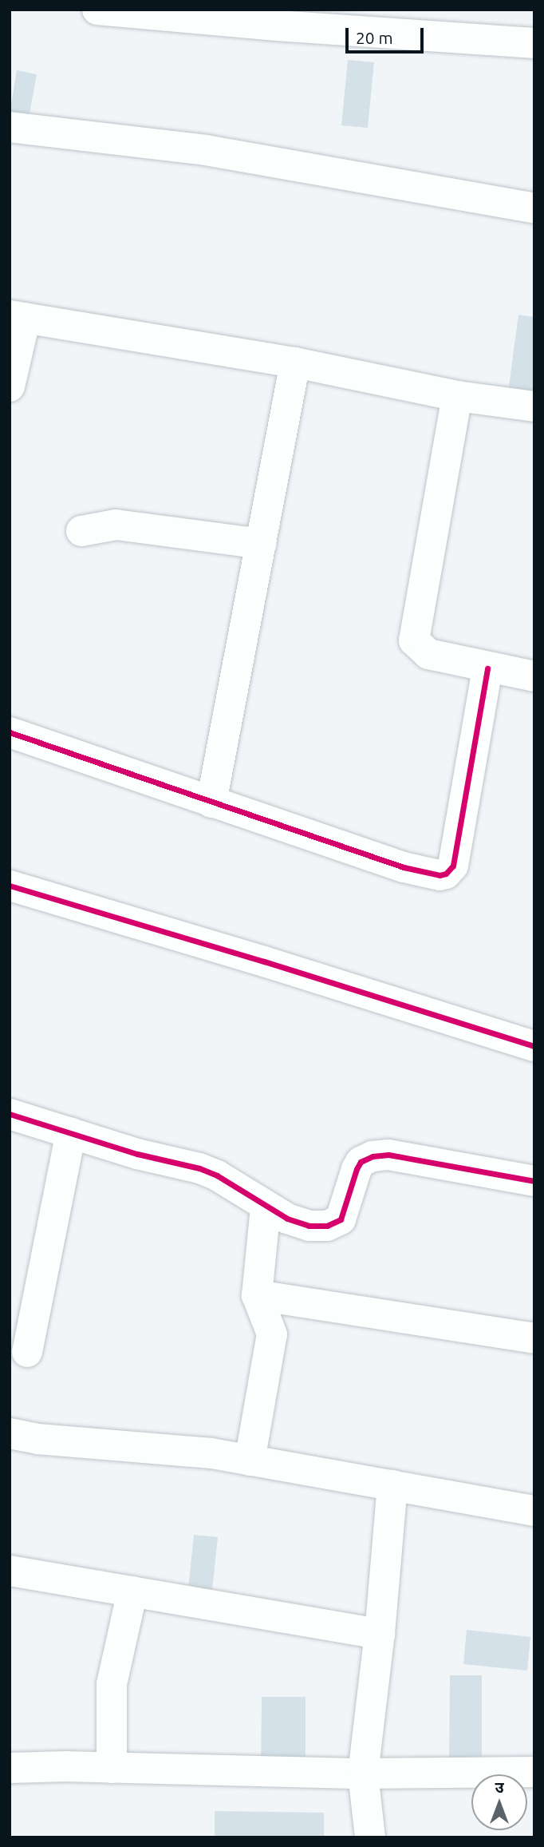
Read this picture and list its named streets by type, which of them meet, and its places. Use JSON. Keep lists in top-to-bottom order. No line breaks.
{"scale_bar":"20 m","north":"top"}
